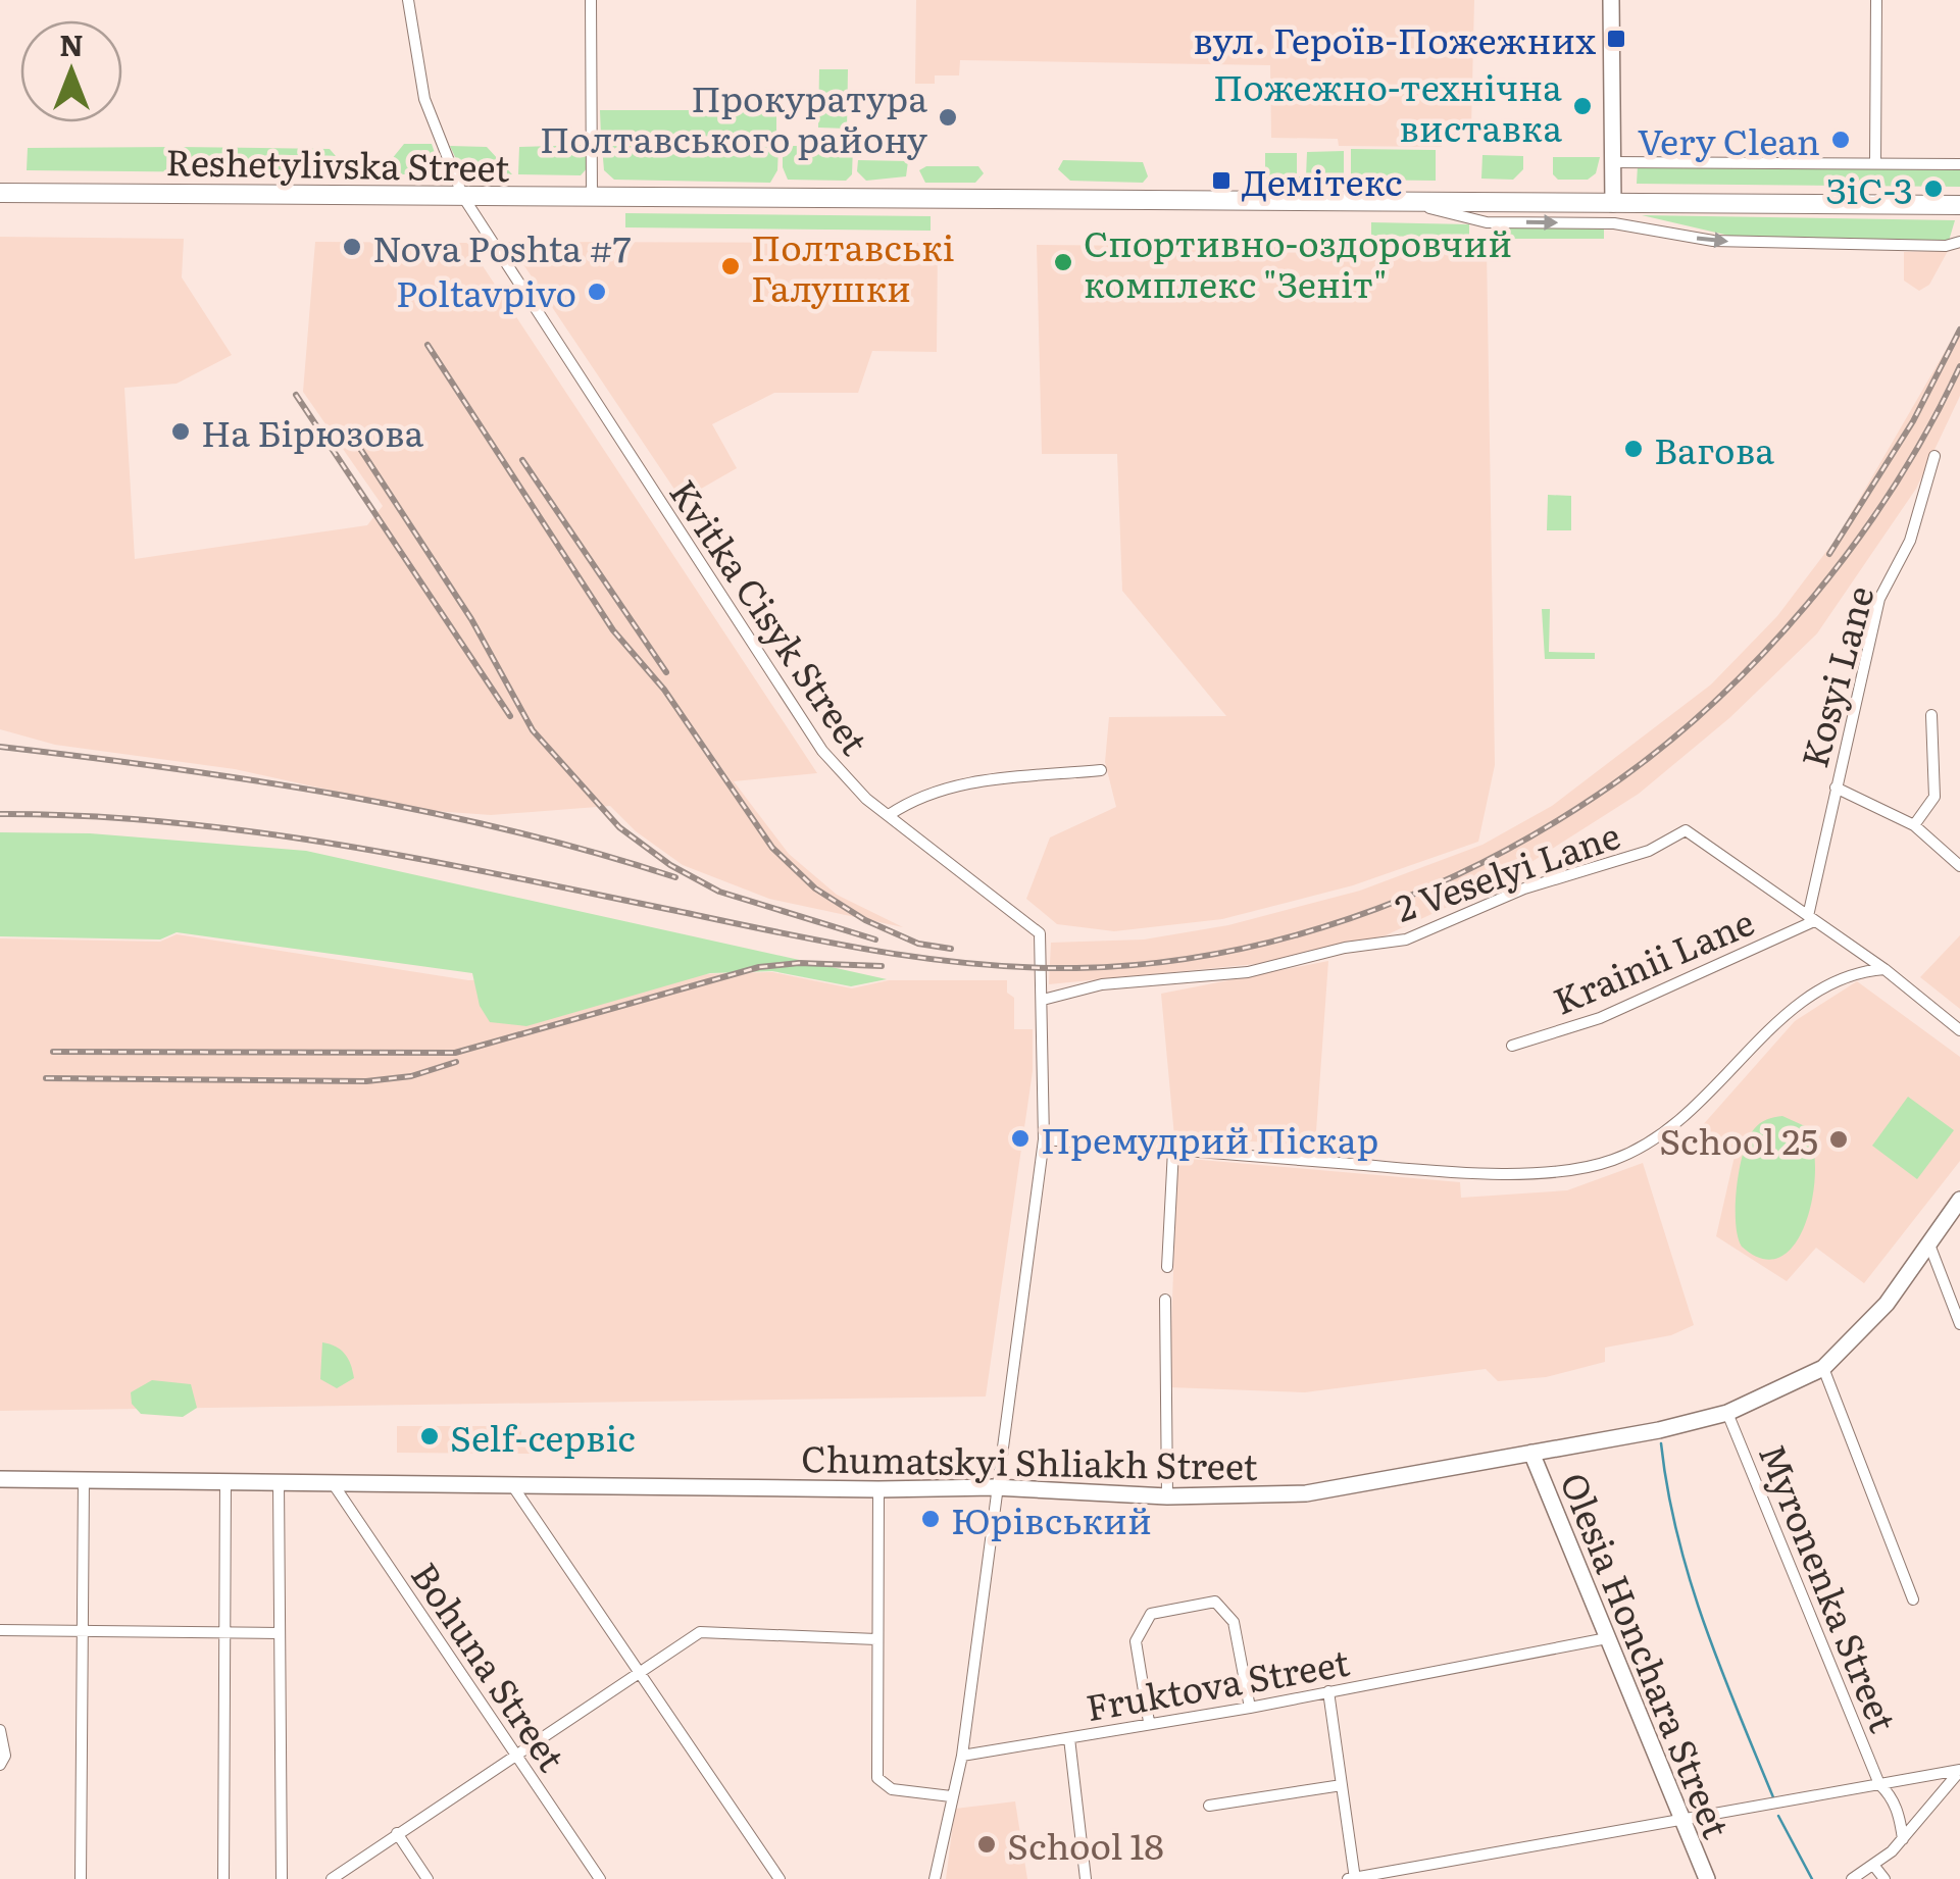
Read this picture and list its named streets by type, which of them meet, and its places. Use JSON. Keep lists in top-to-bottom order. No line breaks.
{"streets":{"main road":["Reshetylivska Street","Chumatskyi Shliakh Street","Olesia Honchara Street"],"street":["Kvitka Cisyk Street","Kosyi Lane","2 Veselyi Lane","Krainii Lane","Myronenka Street","Bohuna Street","Fruktova Street"]},"crossings":[["Reshetylivska Street","Kvitka Cisyk Street"],["Kvitka Cisyk Street","2 Veselyi Lane"],["Kvitka Cisyk Street","Chumatskyi Shliakh Street"],["Kvitka Cisyk Street","Fruktova Street"],["Kosyi Lane","2 Veselyi Lane"],["Kosyi Lane","Krainii Lane"],["2 Veselyi Lane","Krainii Lane"],["Chumatskyi Shliakh Street","Myronenka Street"],["Chumatskyi Shliakh Street","Olesia Honchara Street"],["Chumatskyi Shliakh Street","Bohuna Street"],["Olesia Honchara Street","Fruktova Street"]],"places":{"transit":["вул. Героїв-Пожежних","Демітекс"],"other":["Пожежно-технічна виставка","Прокуратура Полтавського району","Very Clean","ЗіС-3","Nova Poshta #7","Спортивно-оздоровчий комплекс \"Зеніт\"","Полтавські Галушки","Poltavpivo","На Бірюзова","Вагова","Премудрий Піскар","School 25","Self-сервіс","Юрівський","School 18"]},"north":"top"}
